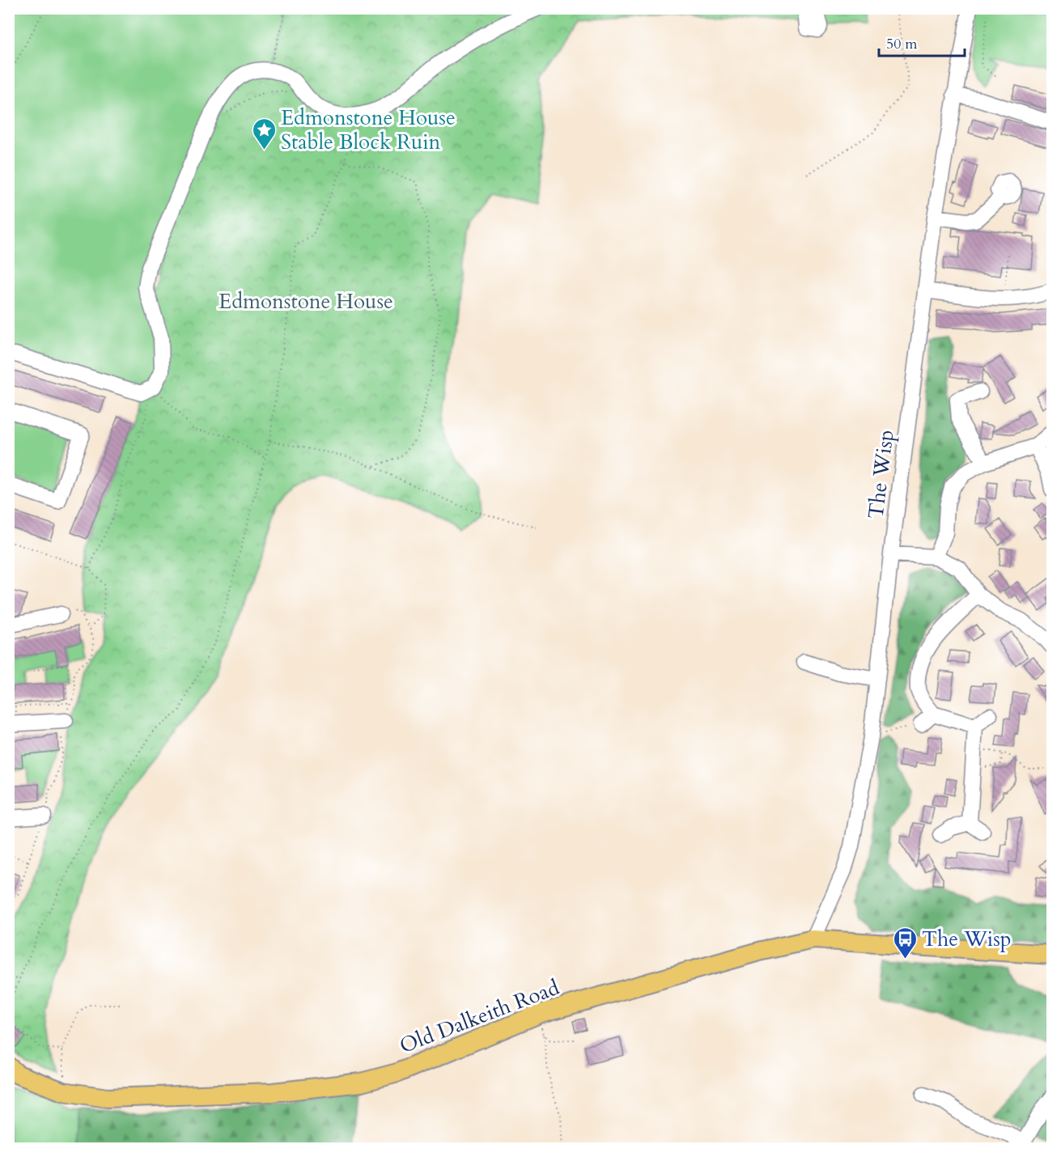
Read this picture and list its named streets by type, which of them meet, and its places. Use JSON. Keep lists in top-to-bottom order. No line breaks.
{"streets":{"main road":["Old Dalkeith Road"],"street":["The Wisp"]},"crossings":[["The Wisp","Old Dalkeith Road"]],"parks":["Edmonstone House"],"places":{"place":["Edmonstone House Stable Block Ruin"],"bus stop":["The Wisp"]},"scale_bar":"50 m"}
